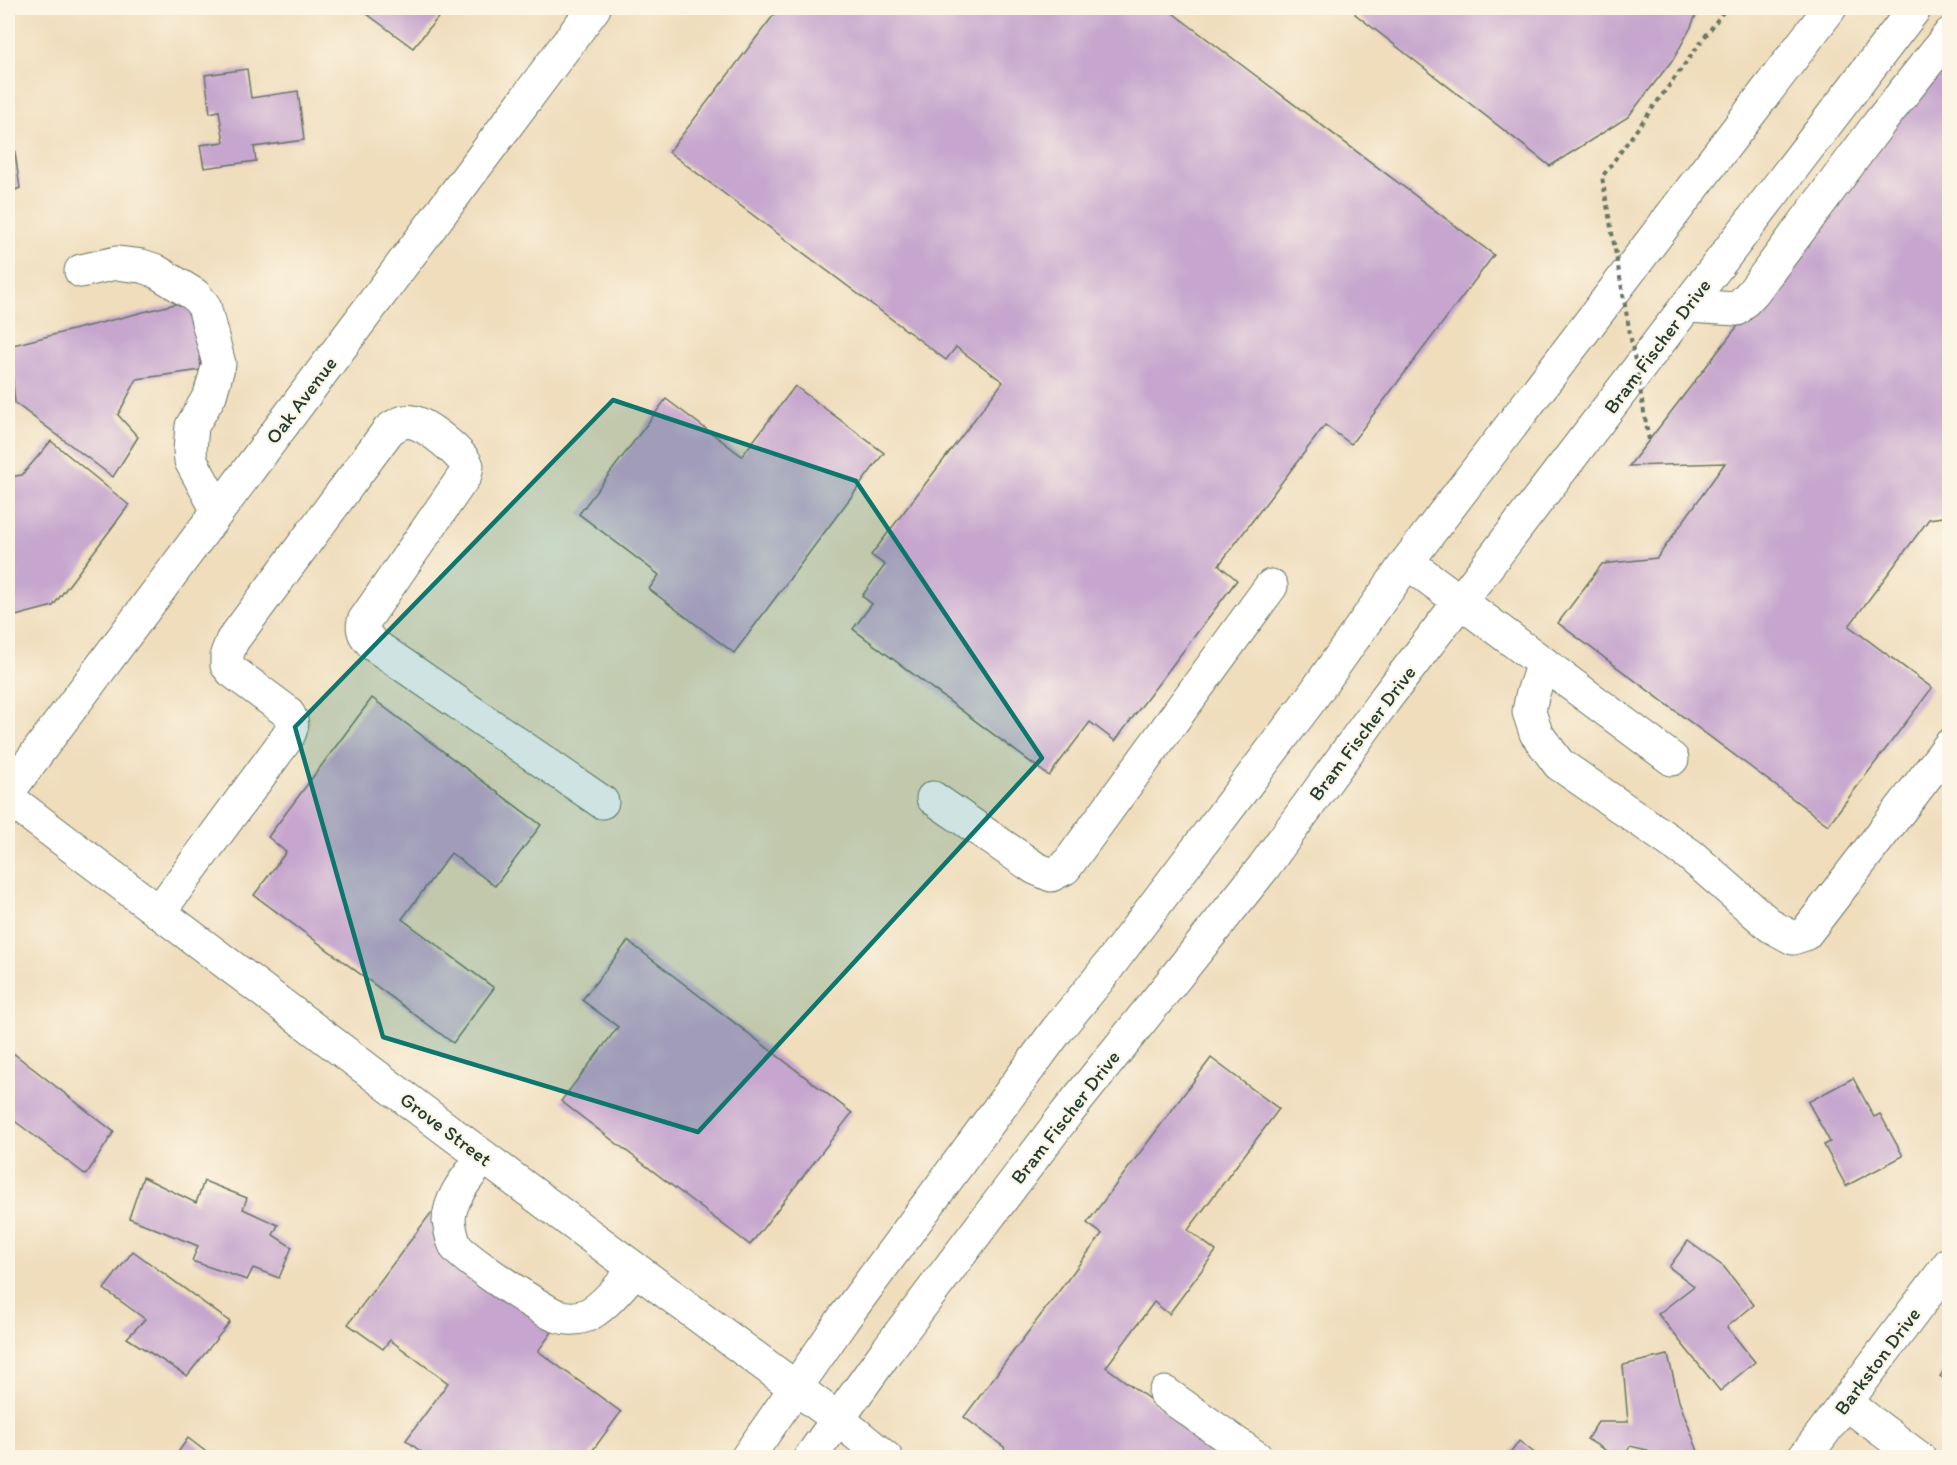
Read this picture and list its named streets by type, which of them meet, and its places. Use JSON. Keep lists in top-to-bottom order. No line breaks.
{"streets":{"main road":["Bram Fischer Drive","Oak Avenue","Grove Street","Barkston Drive"]},"crossings":[["Bram Fischer Drive","Grove Street"]]}
